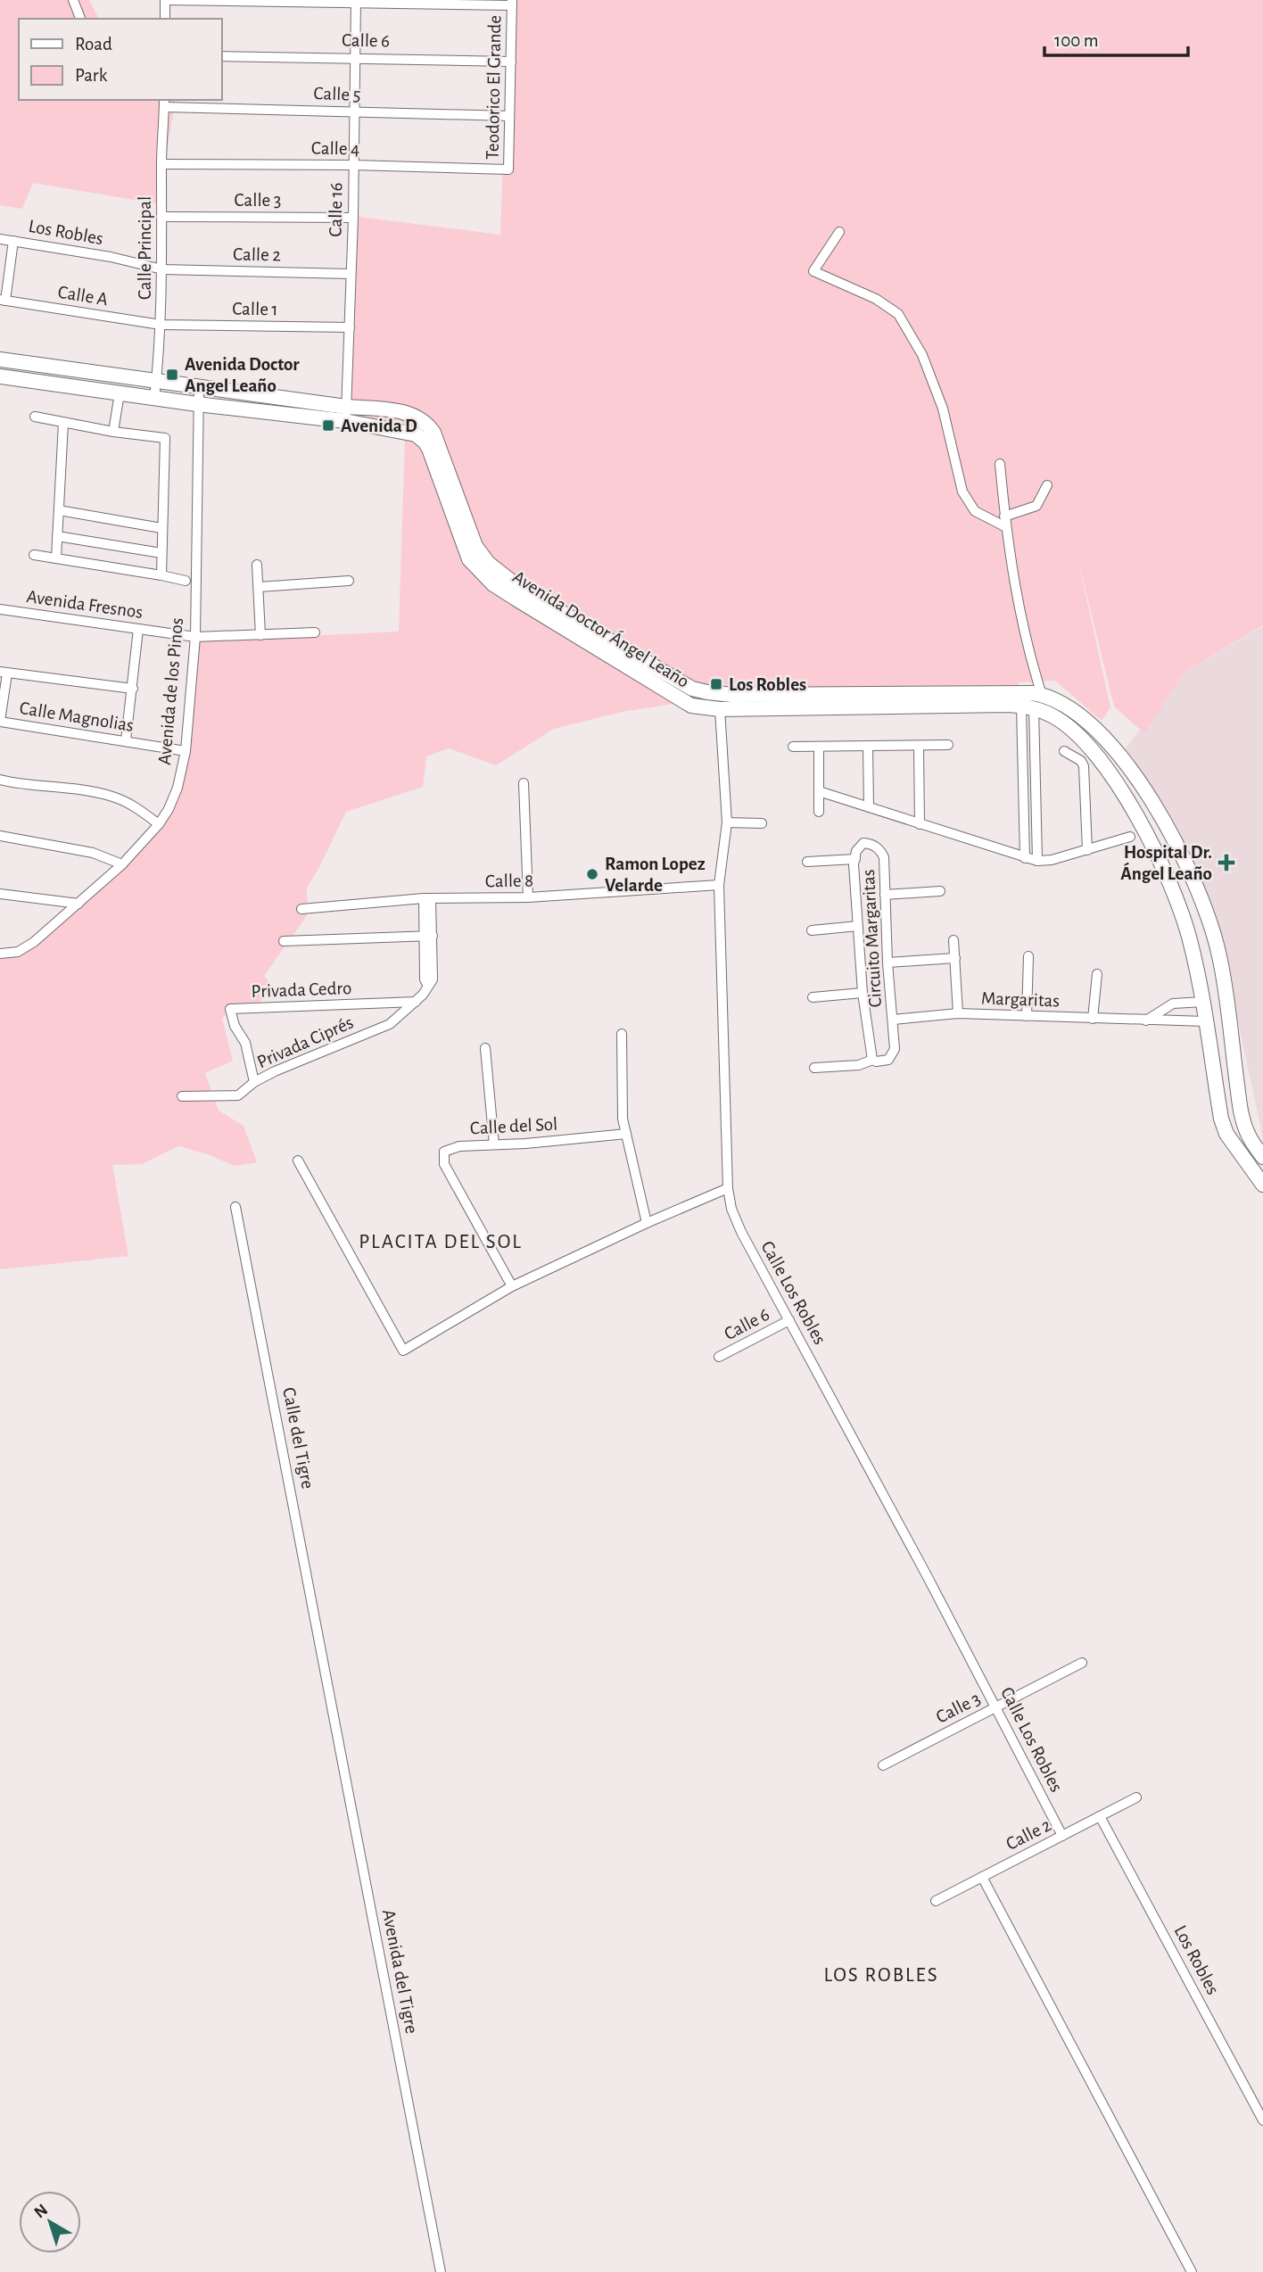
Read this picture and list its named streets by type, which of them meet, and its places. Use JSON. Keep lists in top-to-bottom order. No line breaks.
{"streets":{"street":["Calle 6","Teodorico El Grande","Calle 5","Calle 4","Calle 3","Calle 16","Los Robles","Calle Principal","Calle 2","Calle A","Calle 1","Avenida Fresnos","Avenida Doctor Ángel Leaño","Avenida de los Pinos","Calle Magnolias","Calle 8","Circuito Margaritas","Privada Cedro","Margaritas","Privada Ciprés","Calle del Sol","Calle Los Robles","Calle del Tigre","Avenida del Tigre"]},"crossings":[["Calle 6","Teodorico El Grande"],["Calle 6","Calle 16"],["Calle 6","Calle Los Robles"],["Teodorico El Grande","Calle 5"],["Teodorico El Grande","Calle 4"],["Calle 5","Calle 16"],["Calle 5","Calle Principal"],["Calle 4","Calle 16"],["Calle 4","Calle Principal"],["Calle 3","Calle 16"],["Calle 3","Calle Principal"],["Calle 3","Calle Los Robles"],["Calle 16","Calle 2"],["Calle 16","Calle 1"],["Calle 16","Avenida Doctor Ángel Leaño"],["Los Robles","Calle Principal"],["Los Robles","Calle 2"],["Calle Principal","Calle 2"],["Calle Principal","Calle A"],["Calle Principal","Calle 1"],["Calle Principal","Avenida Doctor Ángel Leaño"],["Calle 2","Calle Los Robles"],["Calle A","Calle 1"],["Avenida Fresnos","Avenida de los Pinos"],["Avenida Doctor Ángel Leaño","Avenida de los Pinos"],["Avenida Doctor Ángel Leaño","Margaritas"],["Avenida Doctor Ángel Leaño","Calle Los Robles"],["Avenida de los Pinos","Calle Magnolias"],["Calle 8","Privada Ciprés"],["Calle 8","Calle Los Robles"],["Circuito Margaritas","Margaritas"],["Privada Cedro","Privada Ciprés"],["Calle del Tigre","Avenida del Tigre"]],"districts":["PLACITA DEL SOL","LOS ROBLES"],"places":{"transit":["Avenida Doctor Angel Leaño","Avenida D","Los Robles"],"health":["Hospital Dr. Ángel Leaño"],"other":["Ramon Lopez Velarde"]},"legend":["Road","Park"],"scale_bar":"100 m","north":"top left"}
